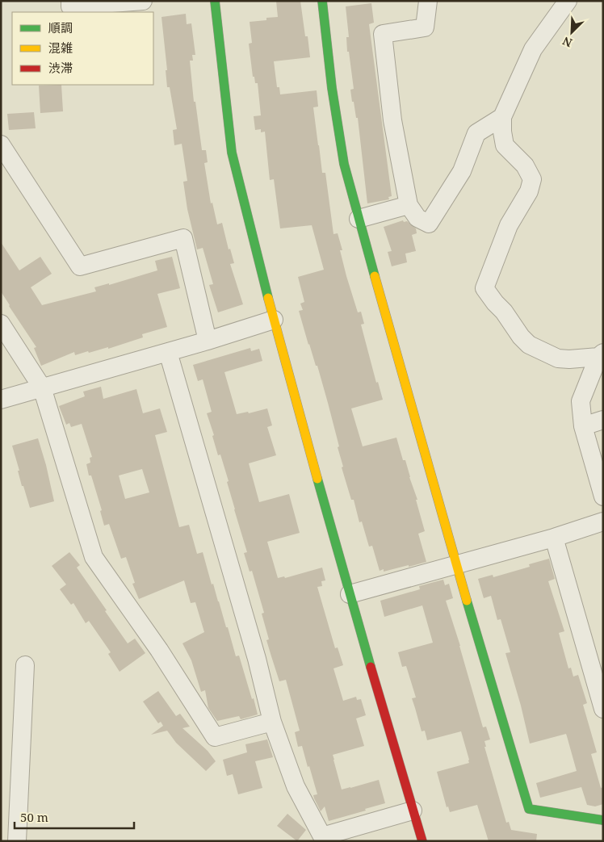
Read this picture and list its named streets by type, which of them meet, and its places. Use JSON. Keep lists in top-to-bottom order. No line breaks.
{"legend":["順調","混雑","渋滞"],"scale_bar":"50 m","north":"bottom left"}
